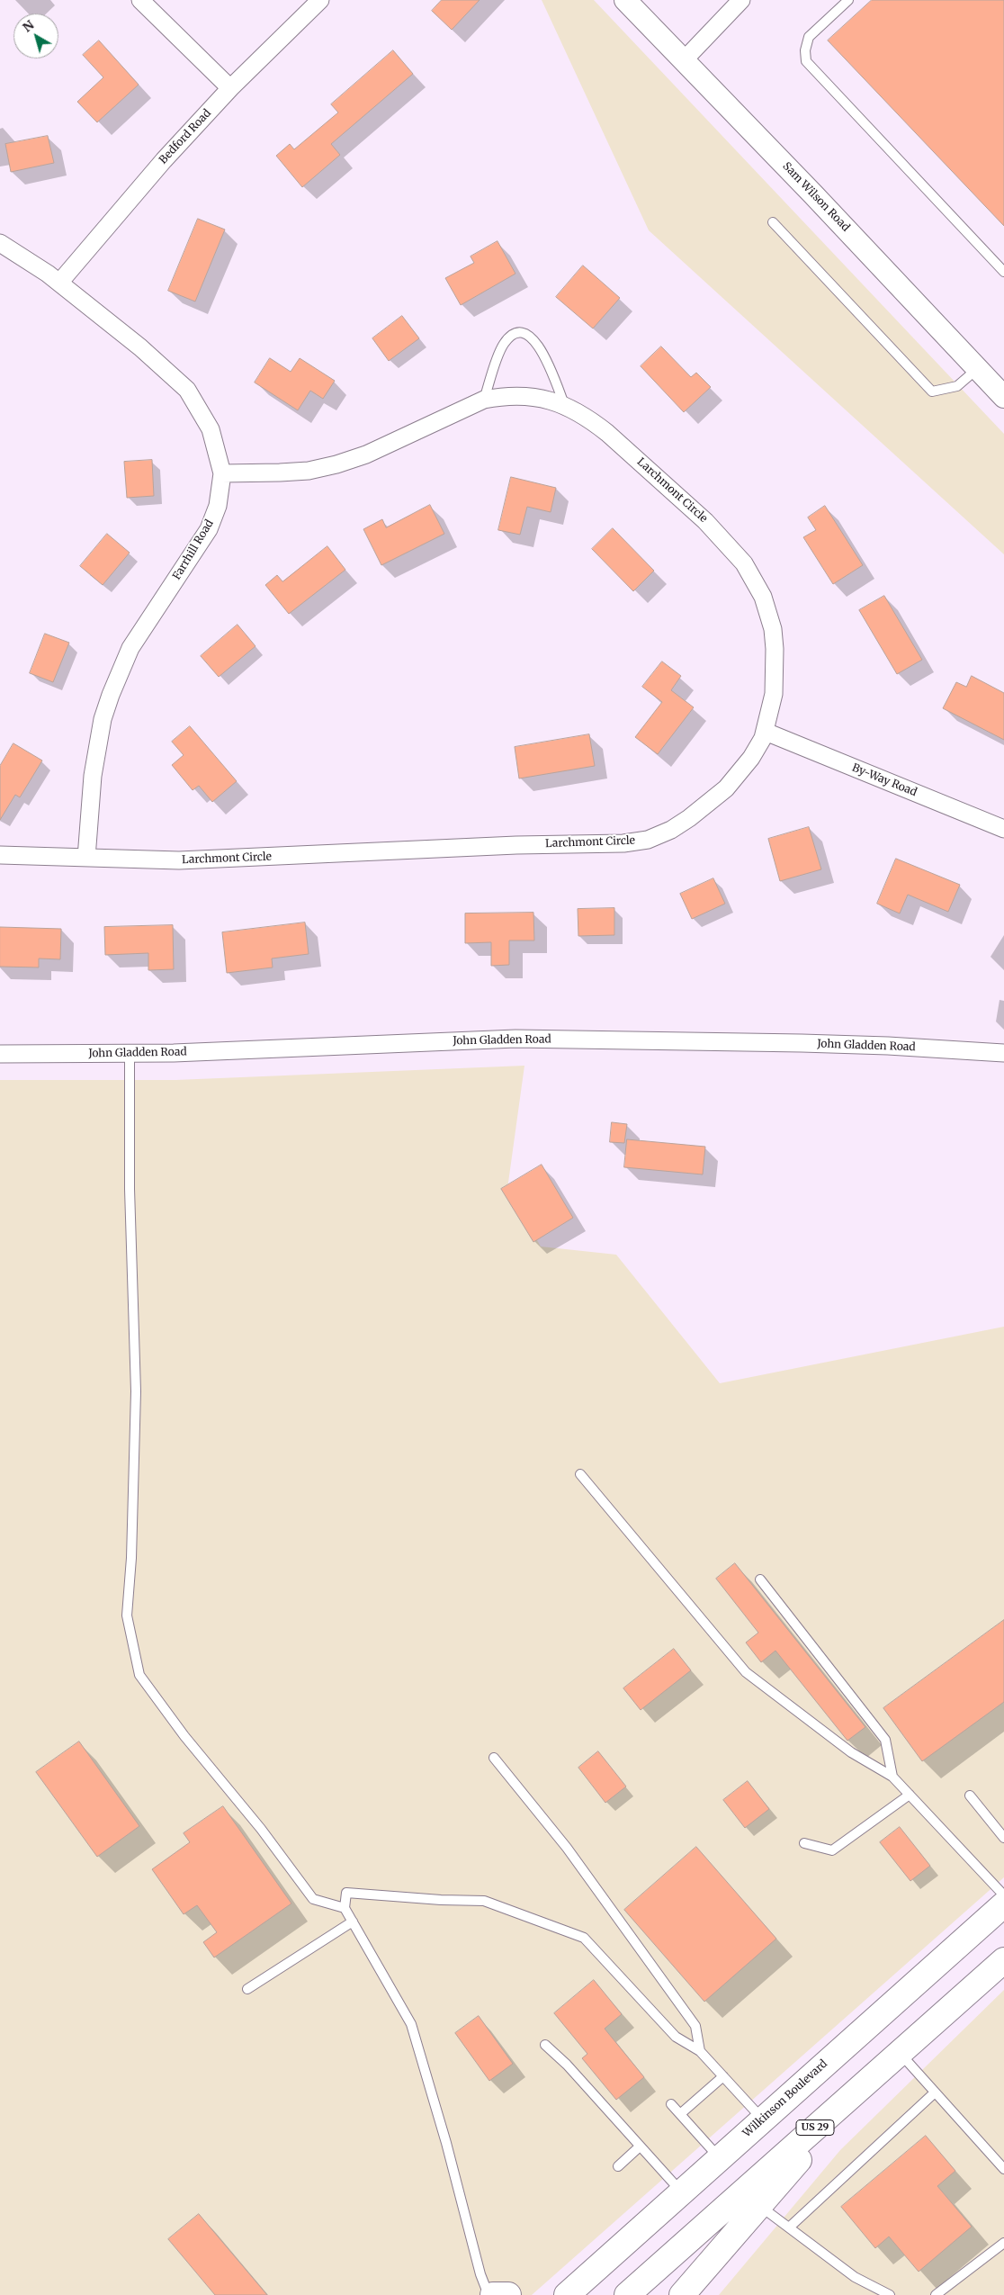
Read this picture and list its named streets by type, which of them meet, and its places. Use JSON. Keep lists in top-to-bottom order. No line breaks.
{"streets":{"main road":["Wilkinson Boulevard","US 29"],"street":["Bedford Road","Sam Wilson Road","Larchmont Circle","Farrhill Road","By-Way Road","John Gladden Road"]},"crossings":[["Bedford Road","Farrhill Road"],["Larchmont Circle","Farrhill Road"],["Larchmont Circle","By-Way Road"]],"north":"top left"}
